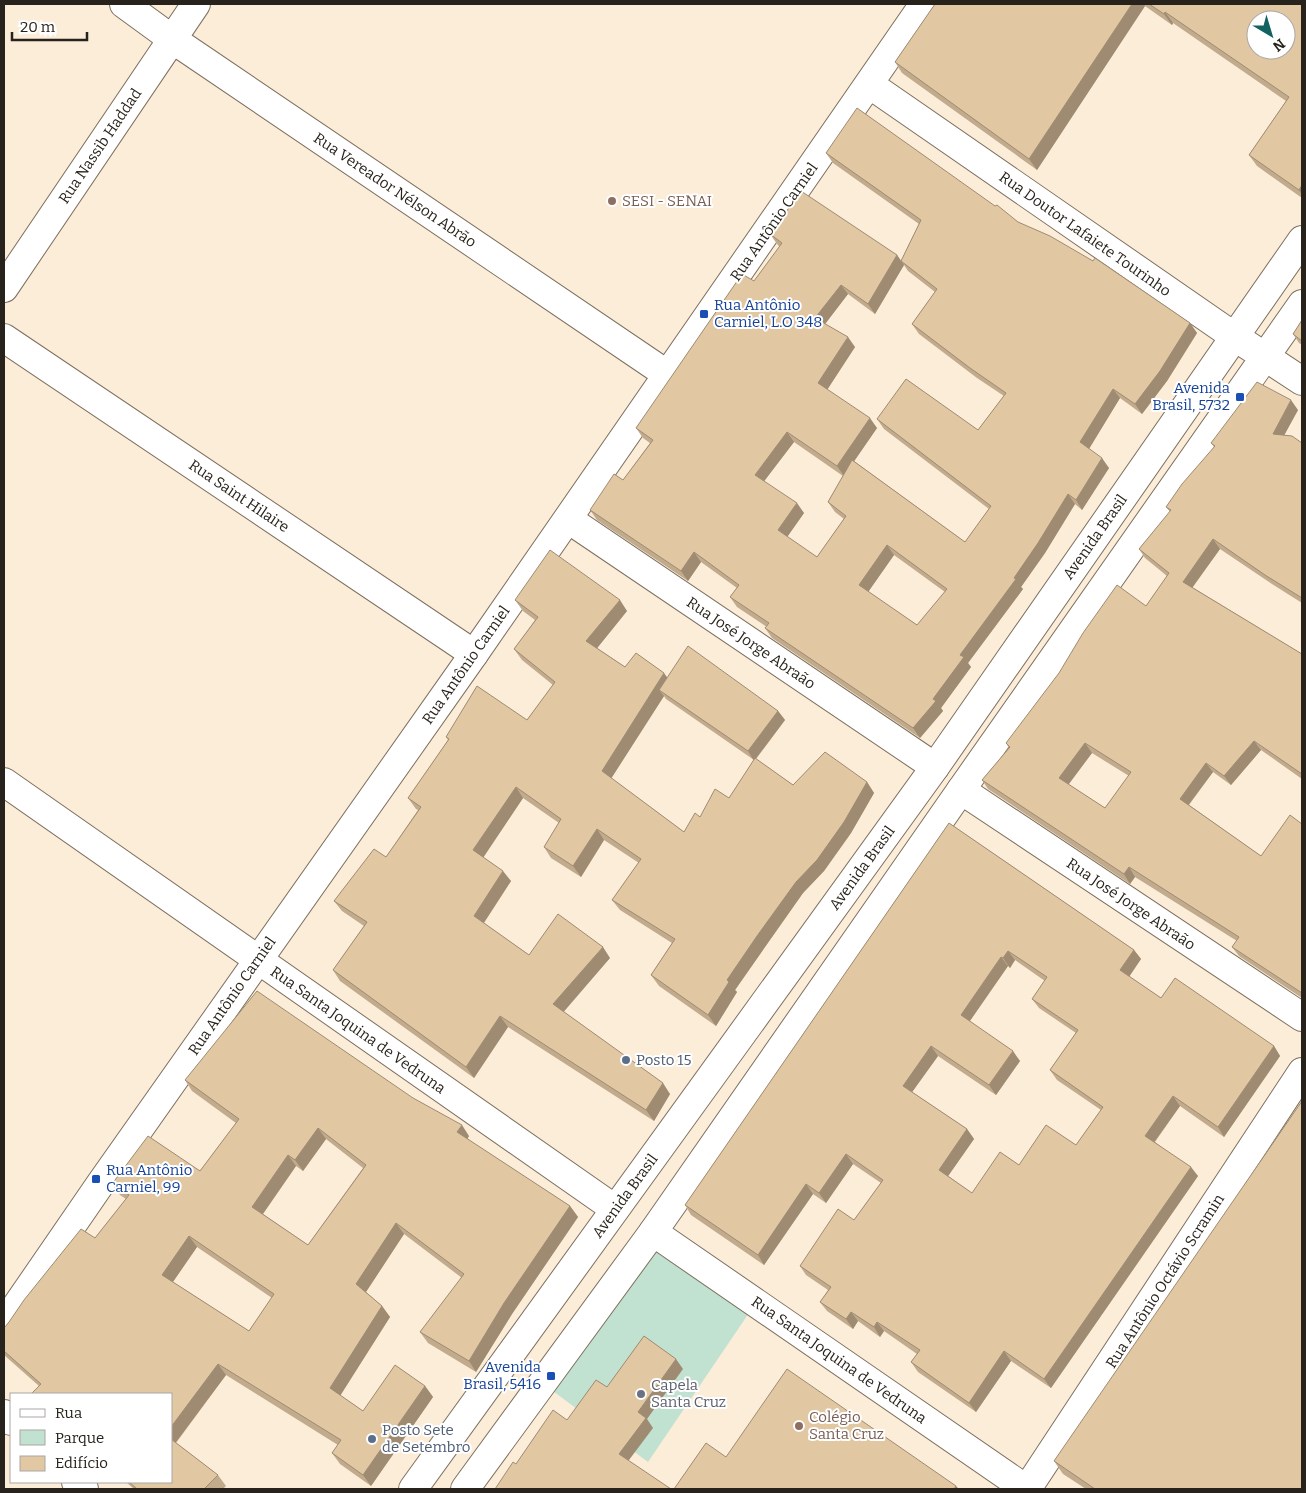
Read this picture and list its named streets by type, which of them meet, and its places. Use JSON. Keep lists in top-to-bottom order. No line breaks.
{"streets":{"street":["Rua Nassib Haddad","Rua Vereador Nélson Abrão","Rua Antônio Carniel","Rua Doutor Lafaiete Tourinho","Rua Saint Hilaire","Avenida Brasil","Rua José Jorge Abraão","Rua Santa Joquina de Vedruna","Rua Antônio Octávio Scramin"]},"crossings":[["Rua Nassib Haddad","Rua Vereador Nélson Abrão"],["Rua Vereador Nélson Abrão","Rua Antônio Carniel"],["Rua Antônio Carniel","Rua Doutor Lafaiete Tourinho"],["Rua Antônio Carniel","Rua Saint Hilaire"],["Rua Antônio Carniel","Rua José Jorge Abraão"],["Rua Antônio Carniel","Rua Santa Joquina de Vedruna"],["Rua Doutor Lafaiete Tourinho","Avenida Brasil"],["Avenida Brasil","Rua José Jorge Abraão"],["Avenida Brasil","Rua Santa Joquina de Vedruna"],["Rua Santa Joquina de Vedruna","Rua Antônio Octávio Scramin"]],"places":{"other":["SESI - SENAI","Posto 15","Capela Santa Cruz","Colégio Santa Cruz","Posto Sete de Setembro"],"transit":["Rua Antônio Carniel, L.O 348","Avenida Brasil, 5732","Rua Antônio Carniel, 99","Avenida Brasil, 5416"]},"legend":["Rua","Parque","Edifício"],"scale_bar":"20 m","north":"bottom right"}
